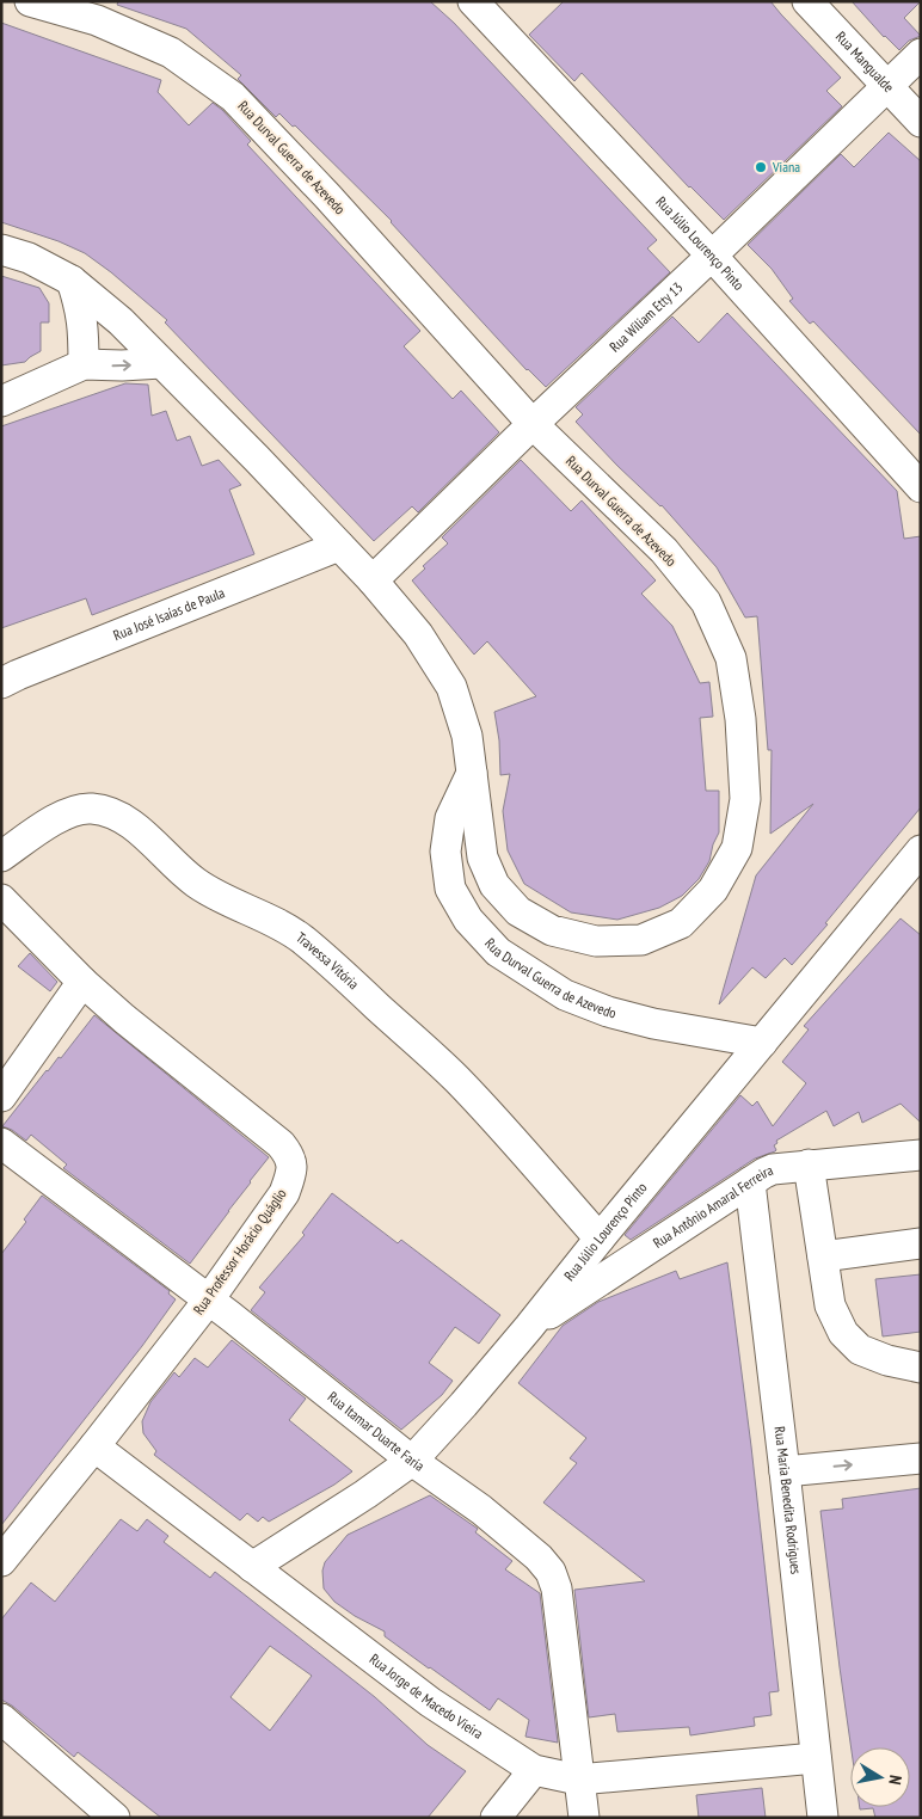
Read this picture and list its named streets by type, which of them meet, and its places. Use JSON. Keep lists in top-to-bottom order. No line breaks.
{"streets":{"street":["Rua Mangualde","Rua Durval Guerra de Azevedo","Rua Júlio Lourenço Pinto","Rua Wiliam Etty 13","Rua José Isaías de Paula","Travessa Vitória","Rua Antônio Amaral Ferreira","Rua Professor Horácio Quáglio","Rua Itamar Duarte Faria","Rua Maria Benedita Rodrigues","Rua Jorge de Macedo Vieira"]},"crossings":[["Rua Mangualde","Rua Wiliam Etty 13"],["Rua Durval Guerra de Azevedo","Rua Júlio Lourenço Pinto"],["Rua Durval Guerra de Azevedo","Rua Wiliam Etty 13"],["Rua Durval Guerra de Azevedo","Rua José Isaías de Paula"],["Rua Júlio Lourenço Pinto","Rua Wiliam Etty 13"],["Rua Júlio Lourenço Pinto","Travessa Vitória"],["Rua Júlio Lourenço Pinto","Rua Antônio Amaral Ferreira"],["Rua Júlio Lourenço Pinto","Rua Itamar Duarte Faria"],["Rua Júlio Lourenço Pinto","Rua Jorge de Macedo Vieira"],["Rua Antônio Amaral Ferreira","Rua Maria Benedita Rodrigues"],["Rua Professor Horácio Quáglio","Rua Itamar Duarte Faria"],["Rua Professor Horácio Quáglio","Rua Jorge de Macedo Vieira"],["Rua Itamar Duarte Faria","Rua Jorge de Macedo Vieira"],["Rua Maria Benedita Rodrigues","Rua Jorge de Macedo Vieira"]],"places":["Viana"],"north":"right"}
